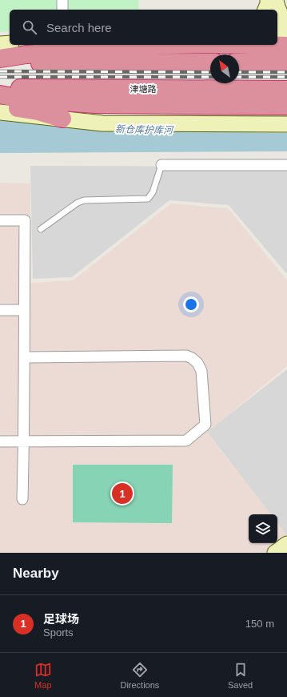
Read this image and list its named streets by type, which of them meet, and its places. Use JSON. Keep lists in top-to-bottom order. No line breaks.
{"streets":{"highway":["津塘路"]},"water":["新仓库护库河"],"north":"top left","page":{"search":"Search here","pins":"1","heading":"Nearby","list":[{"mark":"1","name":"足球场","note":"Sports","value":"150 m"}],"nav":["Map","Directions","Saved"]}}
